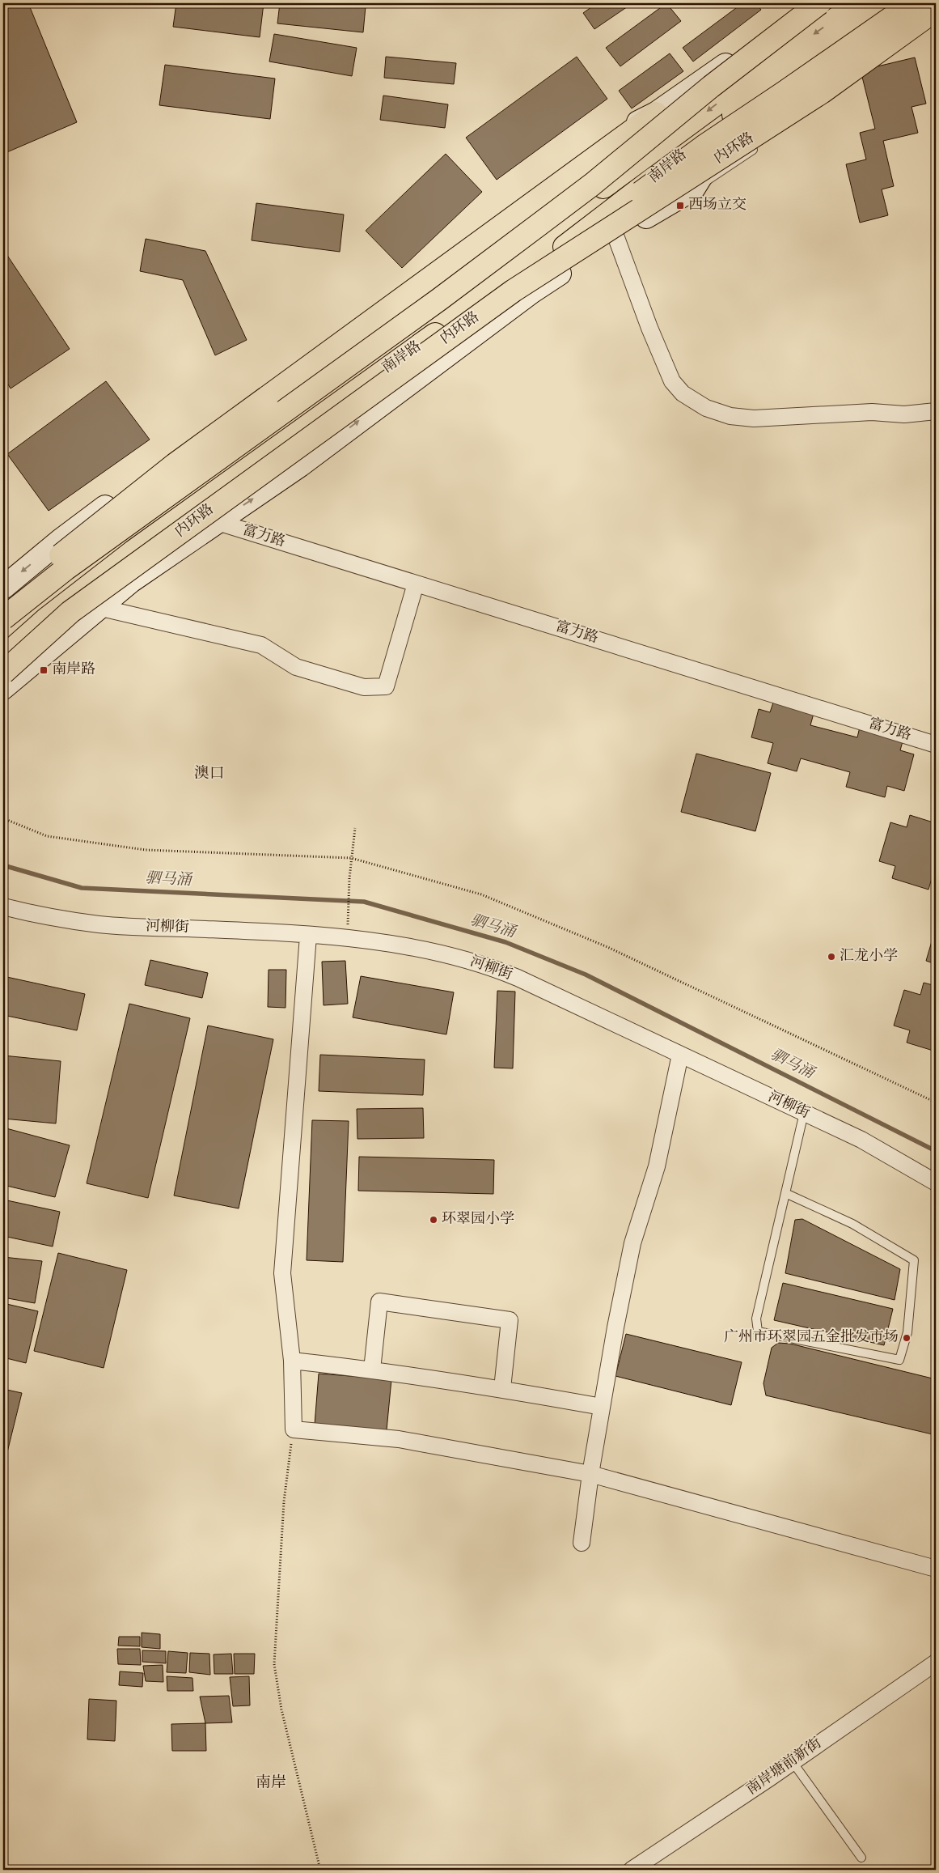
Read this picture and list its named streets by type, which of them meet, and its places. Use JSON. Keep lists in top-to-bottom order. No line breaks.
{"streets":{"main road":["内环路","南岸路"],"street":["富力路","河柳街","南岸塘前新街"]},"districts":["澳口","南岸"],"water":["驷马涌"],"places":{"transit":["西场立交","南岸路"],"other":["汇龙小学","环翠园小学","广州市环翠园五金批发市场"]}}
